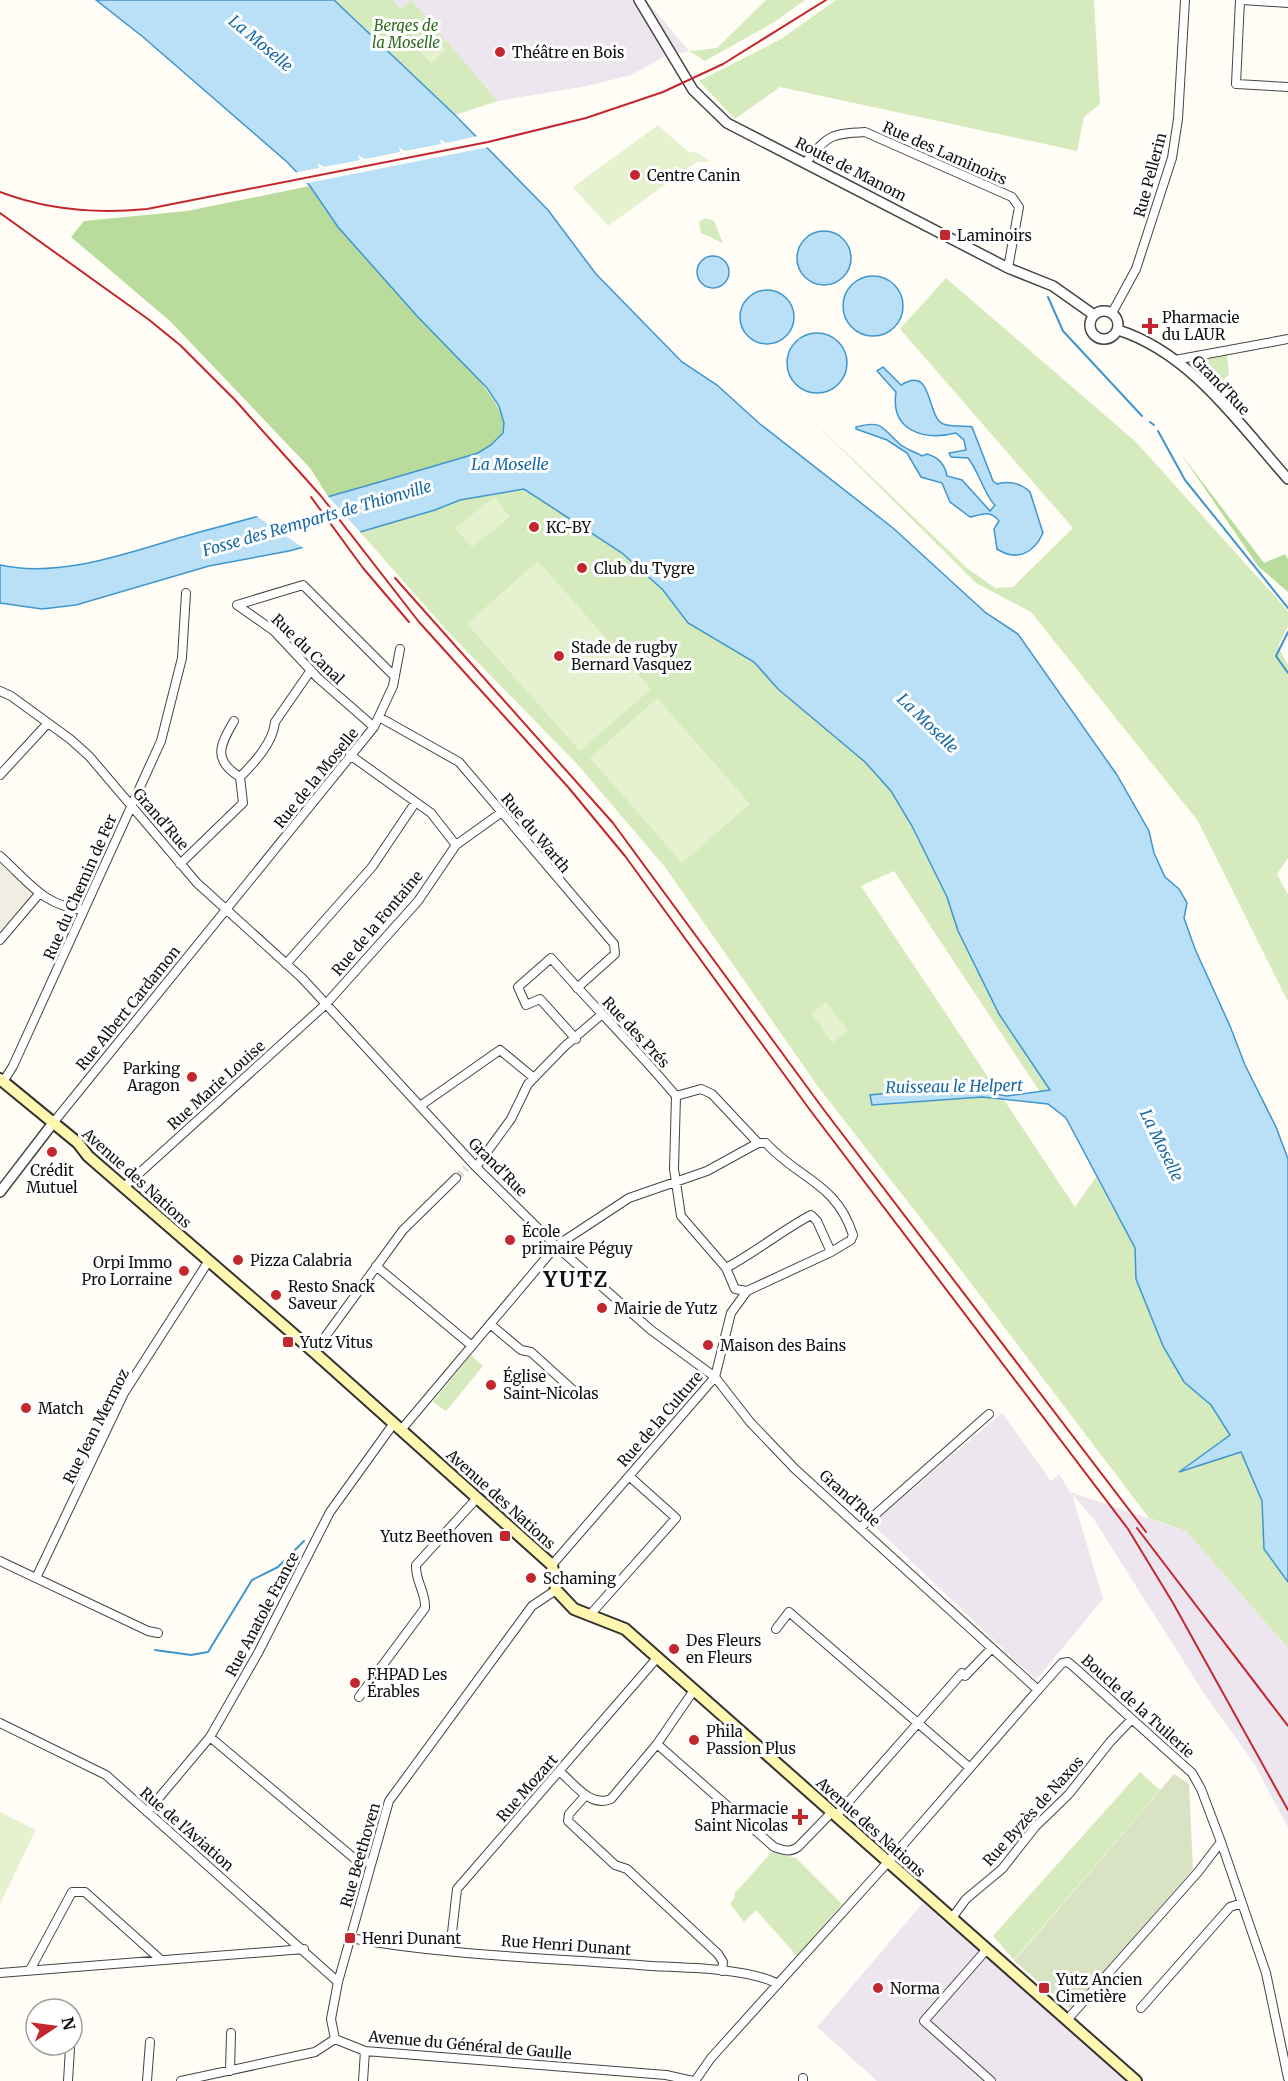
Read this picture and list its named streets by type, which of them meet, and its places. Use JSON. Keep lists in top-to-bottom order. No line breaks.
{"streets":{"main road":["Avenue des Nations"],"street":["Rue des Laminoirs","Route de Manom","Rue Pellerin","Grand'Rue","Rue du Canal","Rue de la Moselle","Rue du Warth","Rue du Chemin de Fer","Rue de la Fontaine","Rue Albert Cardamon","Rue des Prés","Rue Marie Louise","Rue de la Culture","Rue Jean Mermoz","Rue Anatole France","Boucle de la Tuilerie","Rue Mozart","Rue Byzès de Naxos","Rue de l'Aviation","Rue Beethoven","Rue Henri Dunant","Avenue du Général de Gaulle"]},"crossings":[["Rue des Laminoirs","Route de Manom"],["Route de Manom","Rue Pellerin"],["Route de Manom","Grand'Rue"],["Rue Pellerin","Grand'Rue"],["Grand'Rue","Rue de la Moselle"],["Grand'Rue","Rue du Chemin de Fer"],["Grand'Rue","Rue de la Fontaine"],["Grand'Rue","Rue Albert Cardamon"],["Grand'Rue","Rue Marie Louise"],["Grand'Rue","Rue de la Culture"],["Grand'Rue","Rue Anatole France"],["Rue du Canal","Rue de la Moselle"],["Rue de la Moselle","Rue du Warth"],["Rue de la Moselle","Rue Albert Cardamon"],["Rue du Warth","Rue de la Fontaine"],["Rue du Warth","Rue des Prés"],["Rue du Chemin de Fer","Avenue des Nations"],["Rue de la Fontaine","Rue Marie Louise"],["Rue Albert Cardamon","Avenue des Nations"],["Rue Marie Louise","Avenue des Nations"],["Avenue des Nations","Rue de la Culture"],["Avenue des Nations","Rue Jean Mermoz"],["Avenue des Nations","Rue Anatole France"],["Avenue des Nations","Boucle de la Tuilerie"],["Avenue des Nations","Rue Mozart"],["Avenue des Nations","Rue Byzès de Naxos"],["Avenue des Nations","Rue Beethoven"],["Rue Anatole France","Rue de l'Aviation"],["Boucle de la Tuilerie","Rue Byzès de Naxos"],["Rue Mozart","Rue Henri Dunant"],["Rue de l'Aviation","Rue Beethoven"],["Rue Beethoven","Rue Henri Dunant"],["Rue Beethoven","Avenue du Général de Gaulle"],["Rue Henri Dunant","Avenue du Général de Gaulle"]],"districts":["YUTZ"],"water":["La Moselle","Fosse des Remparts de Thionville","Ruisseau le Helpert"],"parks":["Berges de la Moselle"],"places":{"other":["Théâtre en Bois","Centre Canin","KC-BY","Club du Tygre","Stade de rugby Bernard Vasquez","Parking Aragon","Crédit Mutuel","École primaire Péguy","Pizza Calabria","Orpi Immo Pro Lorraine","Resto Snack Saveur","Mairie de Yutz","Maison des Bains","Église Saint-Nicolas","Match","Schaming","Des Fleurs en Fleurs","EHPAD Les Érables","Phila Passion Plus","Norma"],"transit":["Laminoirs","Yutz Vitus","Yutz Beethoven","Henri Dunant","Yutz Ancien Cimetière"],"health":["Pharmacie du LAUR","Pharmacie Saint Nicolas"]},"north":"right"}
